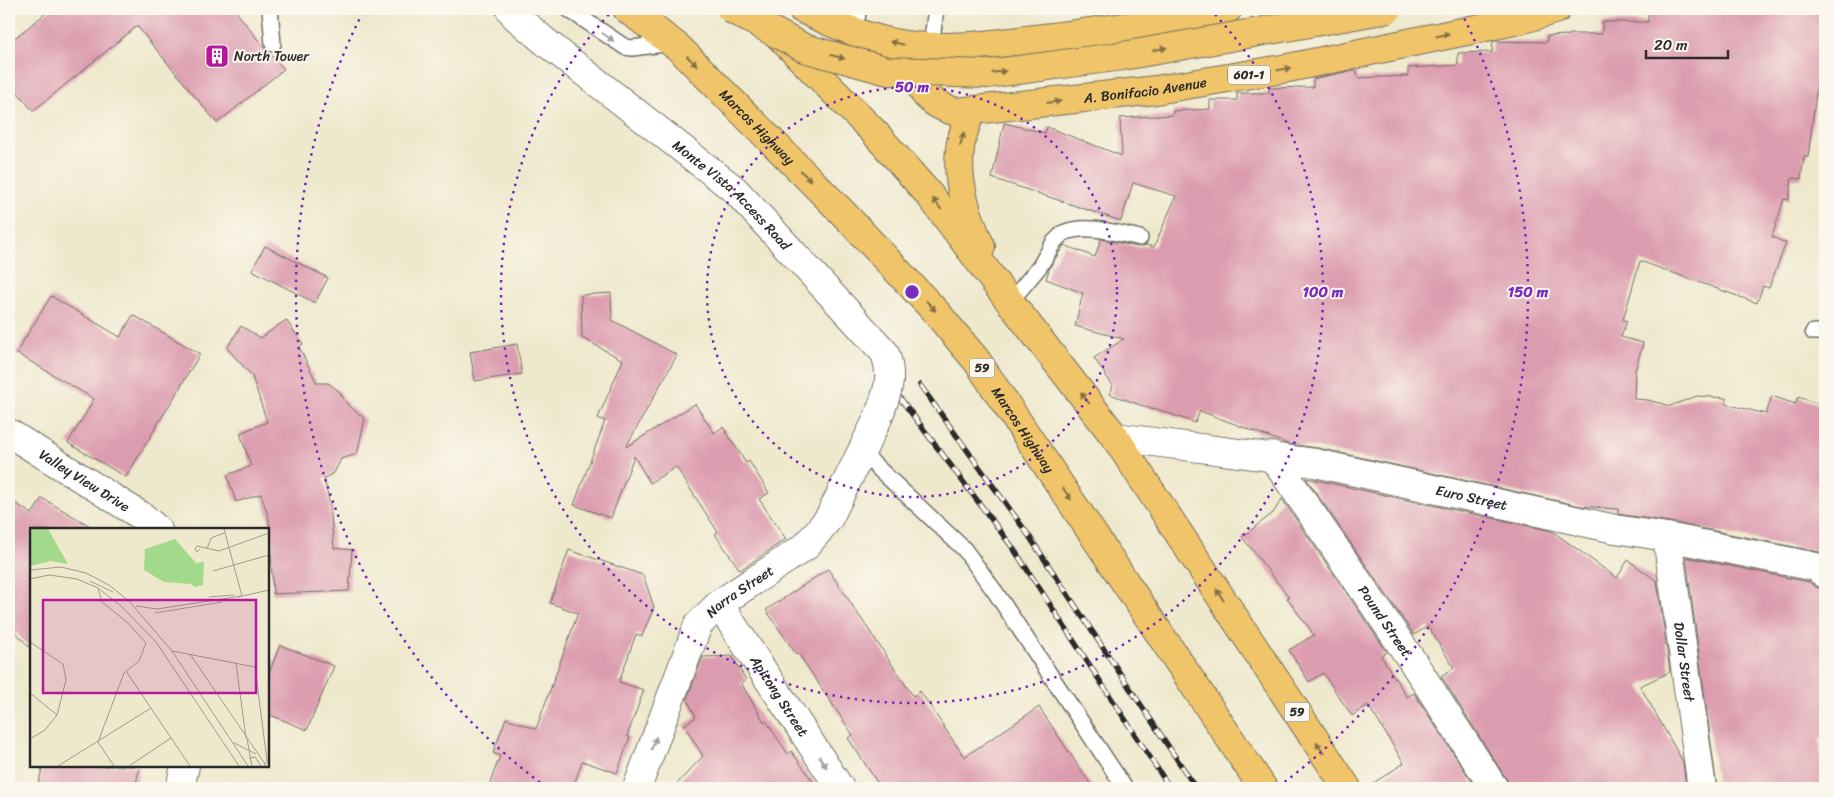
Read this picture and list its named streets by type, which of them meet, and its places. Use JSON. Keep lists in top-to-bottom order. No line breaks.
{"streets":{"main road":["601-1","A. Bonifacio Avenue","Marcos Highway","59"],"street":["Monte Vista Access Road","Valley View Drive","Euro Street","Narra Street","Pound Street","Dollar Street","Apitong Street"]},"crossings":[["Monte Vista Access Road","Narra Street"],["59","Euro Street"],["Euro Street","Pound Street"],["Euro Street","Dollar Street"],["Narra Street","Apitong Street"]],"one_way":["Narra Street","Apitong Street"],"places":{"building":["North Tower"]},"scale_bar":"20 m","rings":["50 m","100 m","150 m"]}
